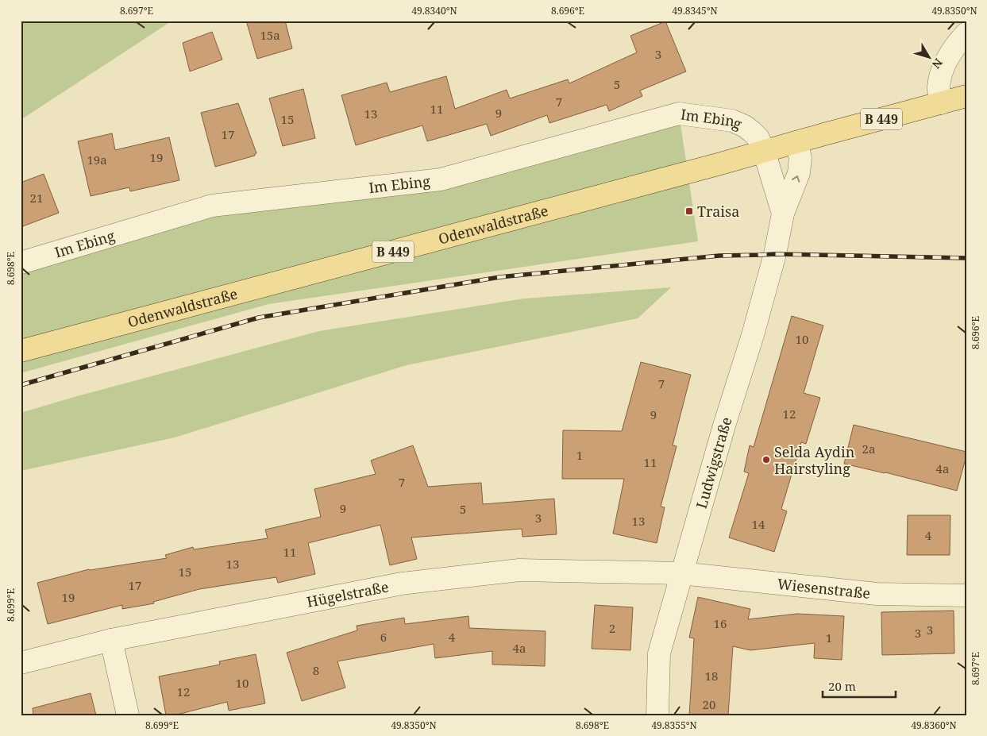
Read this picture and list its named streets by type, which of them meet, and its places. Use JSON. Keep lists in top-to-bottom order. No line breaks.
{"streets":{"main road":["B 449","Odenwaldstraße"],"street":["Im Ebing","Ludwigstraße","Wiesenstraße","Hügelstraße"]},"crossings":[["Im Ebing","Odenwaldstraße"],["Im Ebing","Ludwigstraße"],["Odenwaldstraße","Ludwigstraße"],["Ludwigstraße","Wiesenstraße"],["Ludwigstraße","Hügelstraße"],["Wiesenstraße","Hügelstraße"]],"places":{"transit":["Traisa"],"other":["Selda Aydin Hairstyling"]},"house_numbers":["15a","3","5","7","11","9","13","15","17","19","19a","21","10","7","12","9","2a","1","11","4a","7","9","5","3","13","14","4","11","13","15","17","19","16","2","3","3","6","4","1","4a","8","18","10","12","20"],"scale_bar":"20 m","north":"bottom right","coordinates":["8.697°E","49.8340°N","8.696°E","49.8345°N","49.8350°N","8.698°E","8.699°E","49.8355°N","49.8360°N"]}
